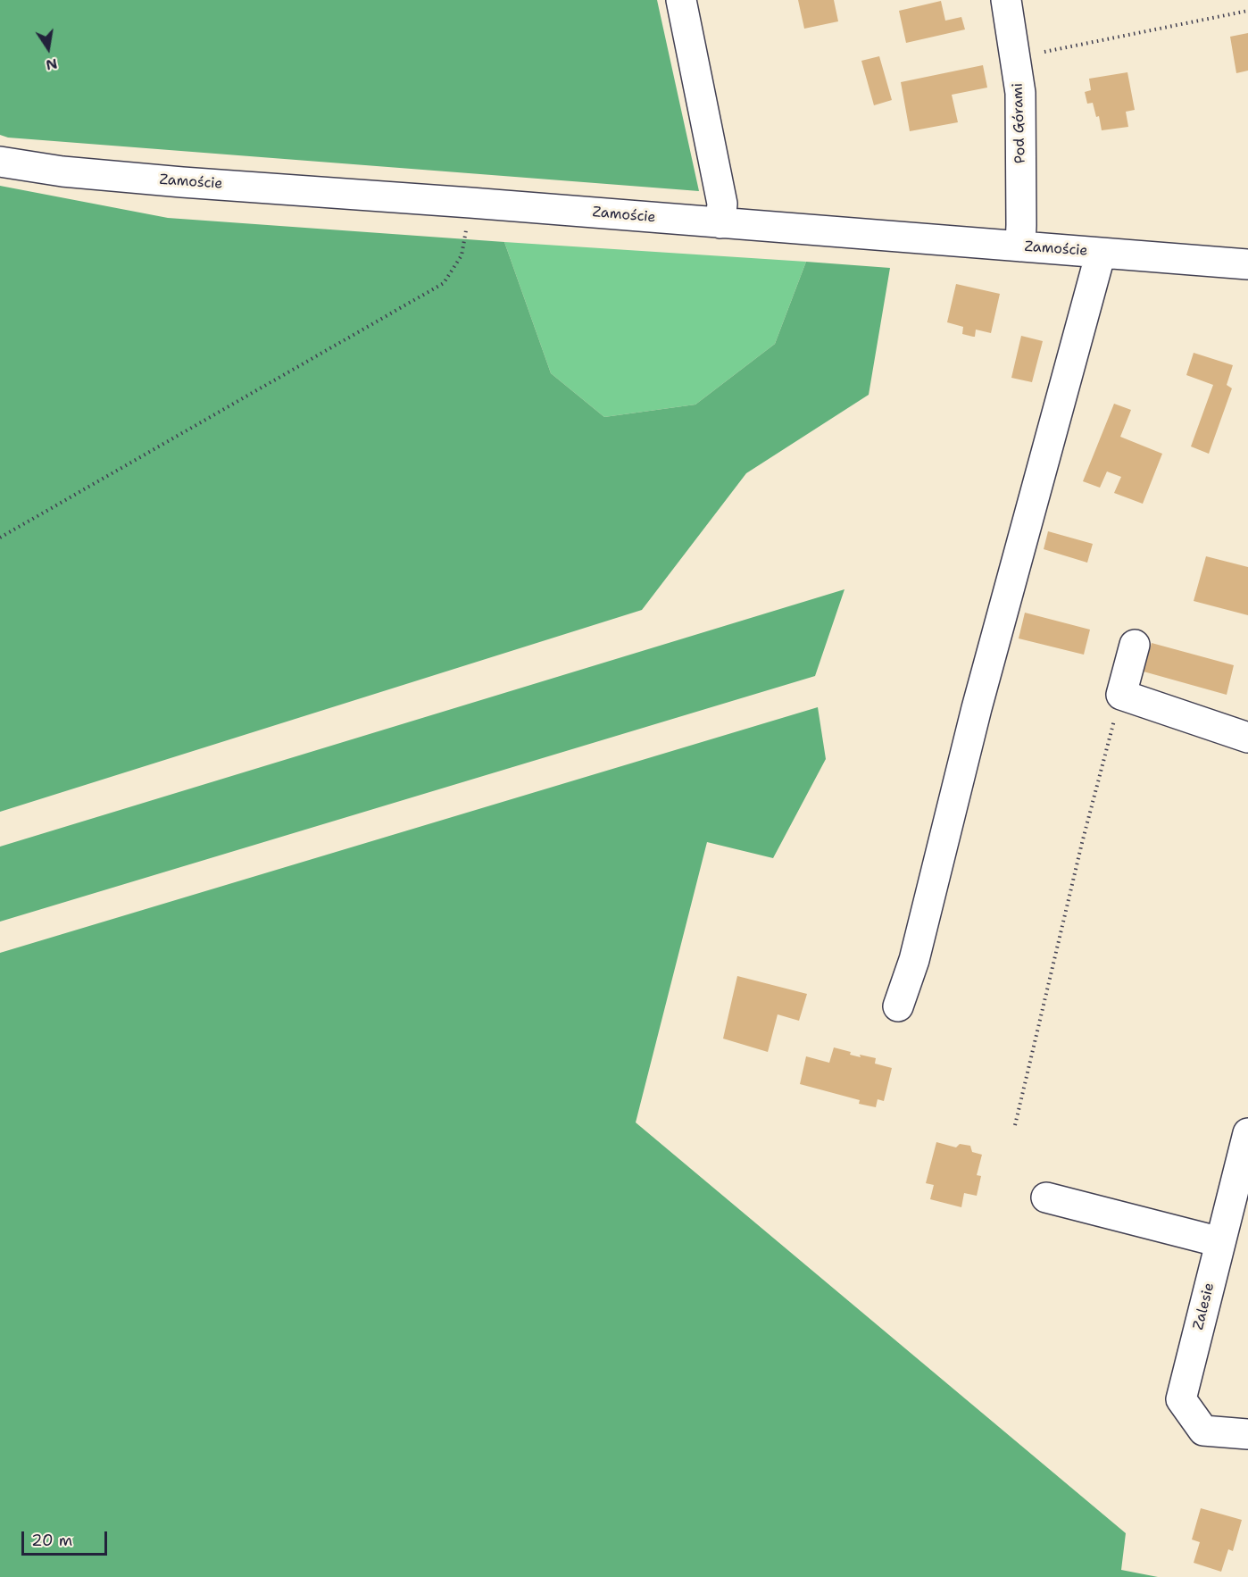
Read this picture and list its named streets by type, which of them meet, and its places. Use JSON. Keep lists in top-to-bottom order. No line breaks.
{"streets":{"street":["Pod Górami","Zamoście","Zalesie"]},"crossings":[["Pod Górami","Zamoście"]],"scale_bar":"20 m","north":"bottom"}
